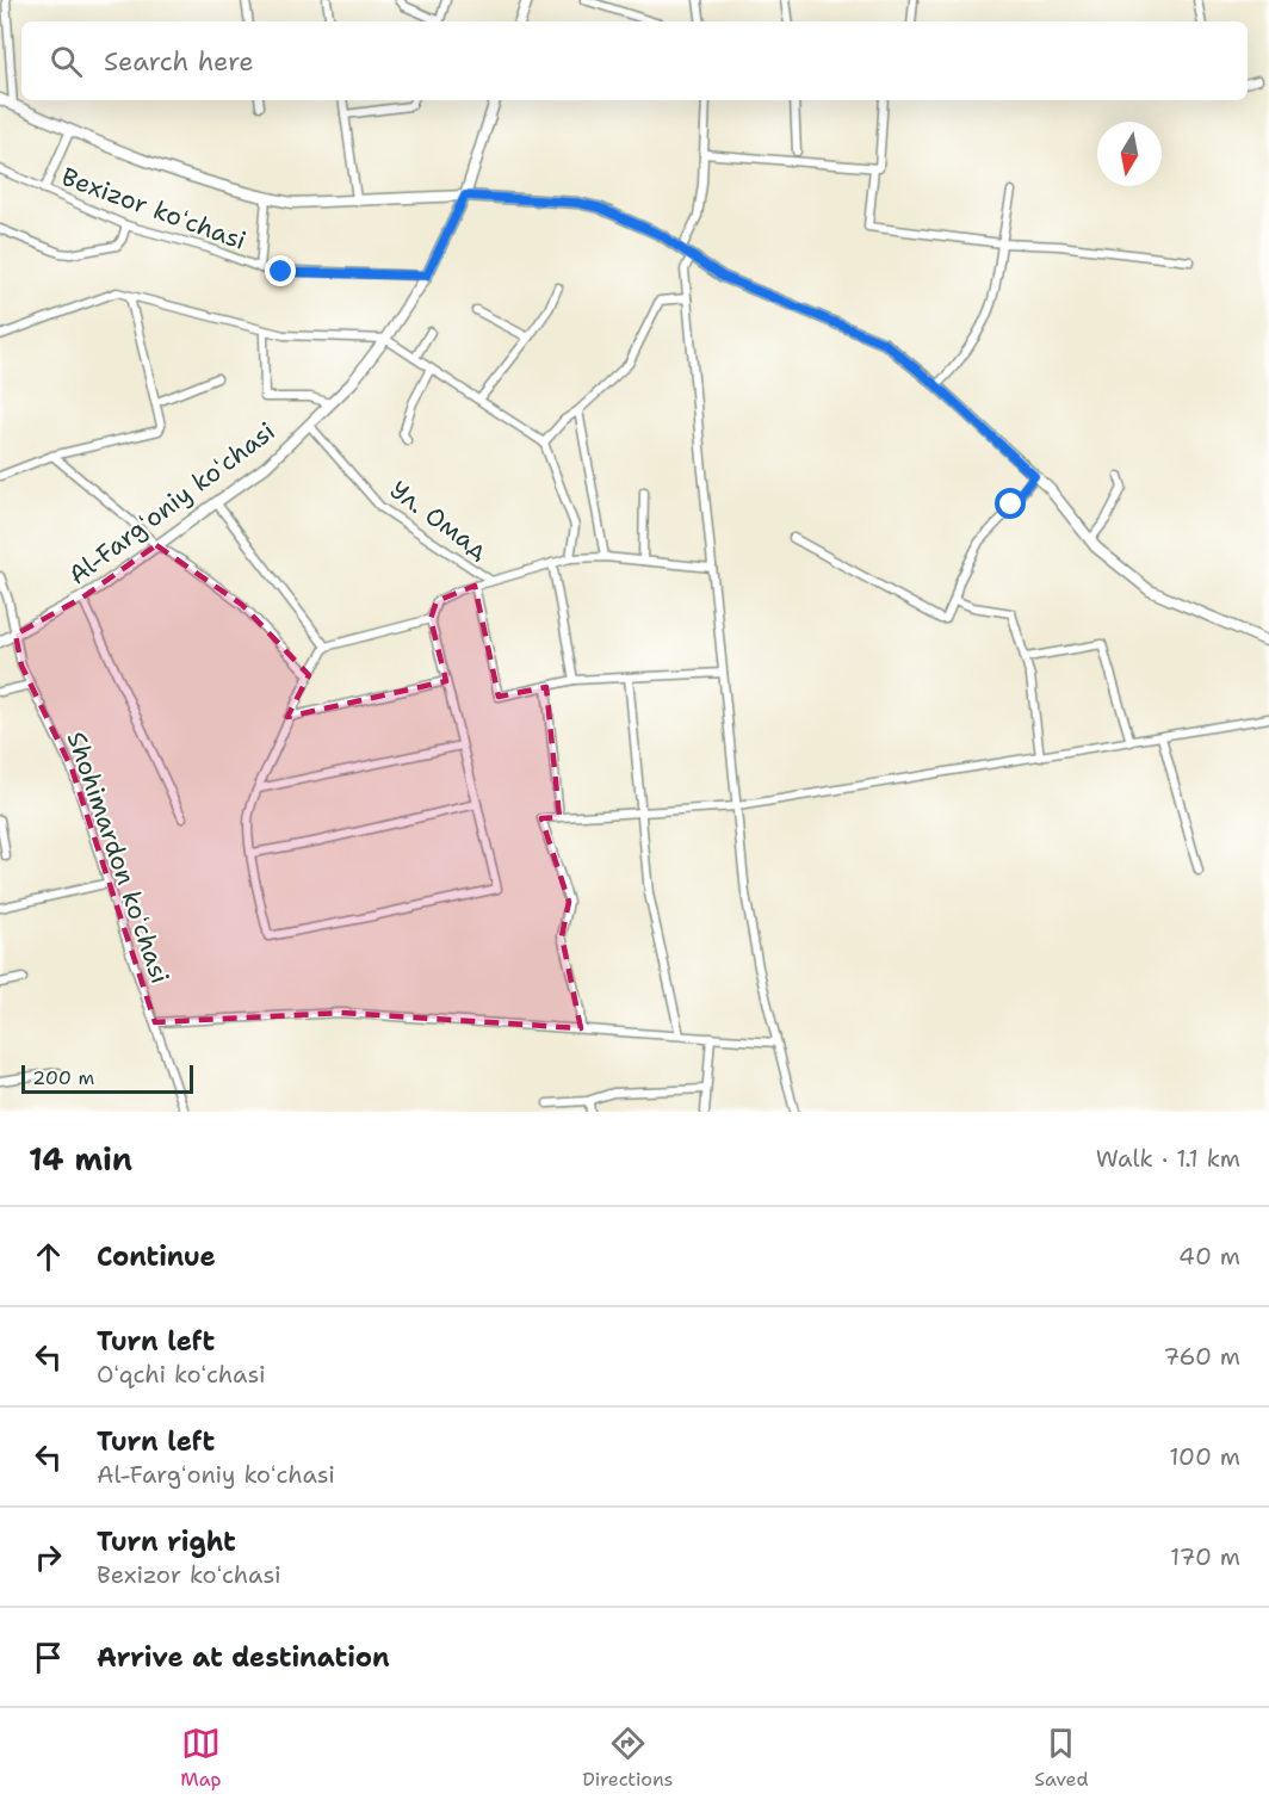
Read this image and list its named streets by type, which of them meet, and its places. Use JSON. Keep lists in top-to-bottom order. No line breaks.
{"streets":{"main road":["Al-Fargʻoniy koʻchasi"],"street":["Bexizor koʻchasi","Ул. Омад","Shohimardon koʻchasi"]},"crossings":[["Bexizor koʻchasi","Al-Fargʻoniy koʻchasi"],["Al-Fargʻoniy koʻchasi","Ул. Омад"],["Al-Fargʻoniy koʻchasi","Shohimardon koʻchasi"]],"scale_bar":"200 m","north":"bottom","page":{"search":"Search here","scale":"200 m","heading":["14 min","Walk · 1.1 km"],"list":[["Continue","40 m"],["Turn left","Oʻqchi koʻchasi","760 m"],["Turn left","Al-Fargʻoniy koʻchasi","100 m"],["Turn right","Bexizor koʻchasi","170 m"],"Arrive at destination"],"nav":["Map","Directions","Saved"]}}
